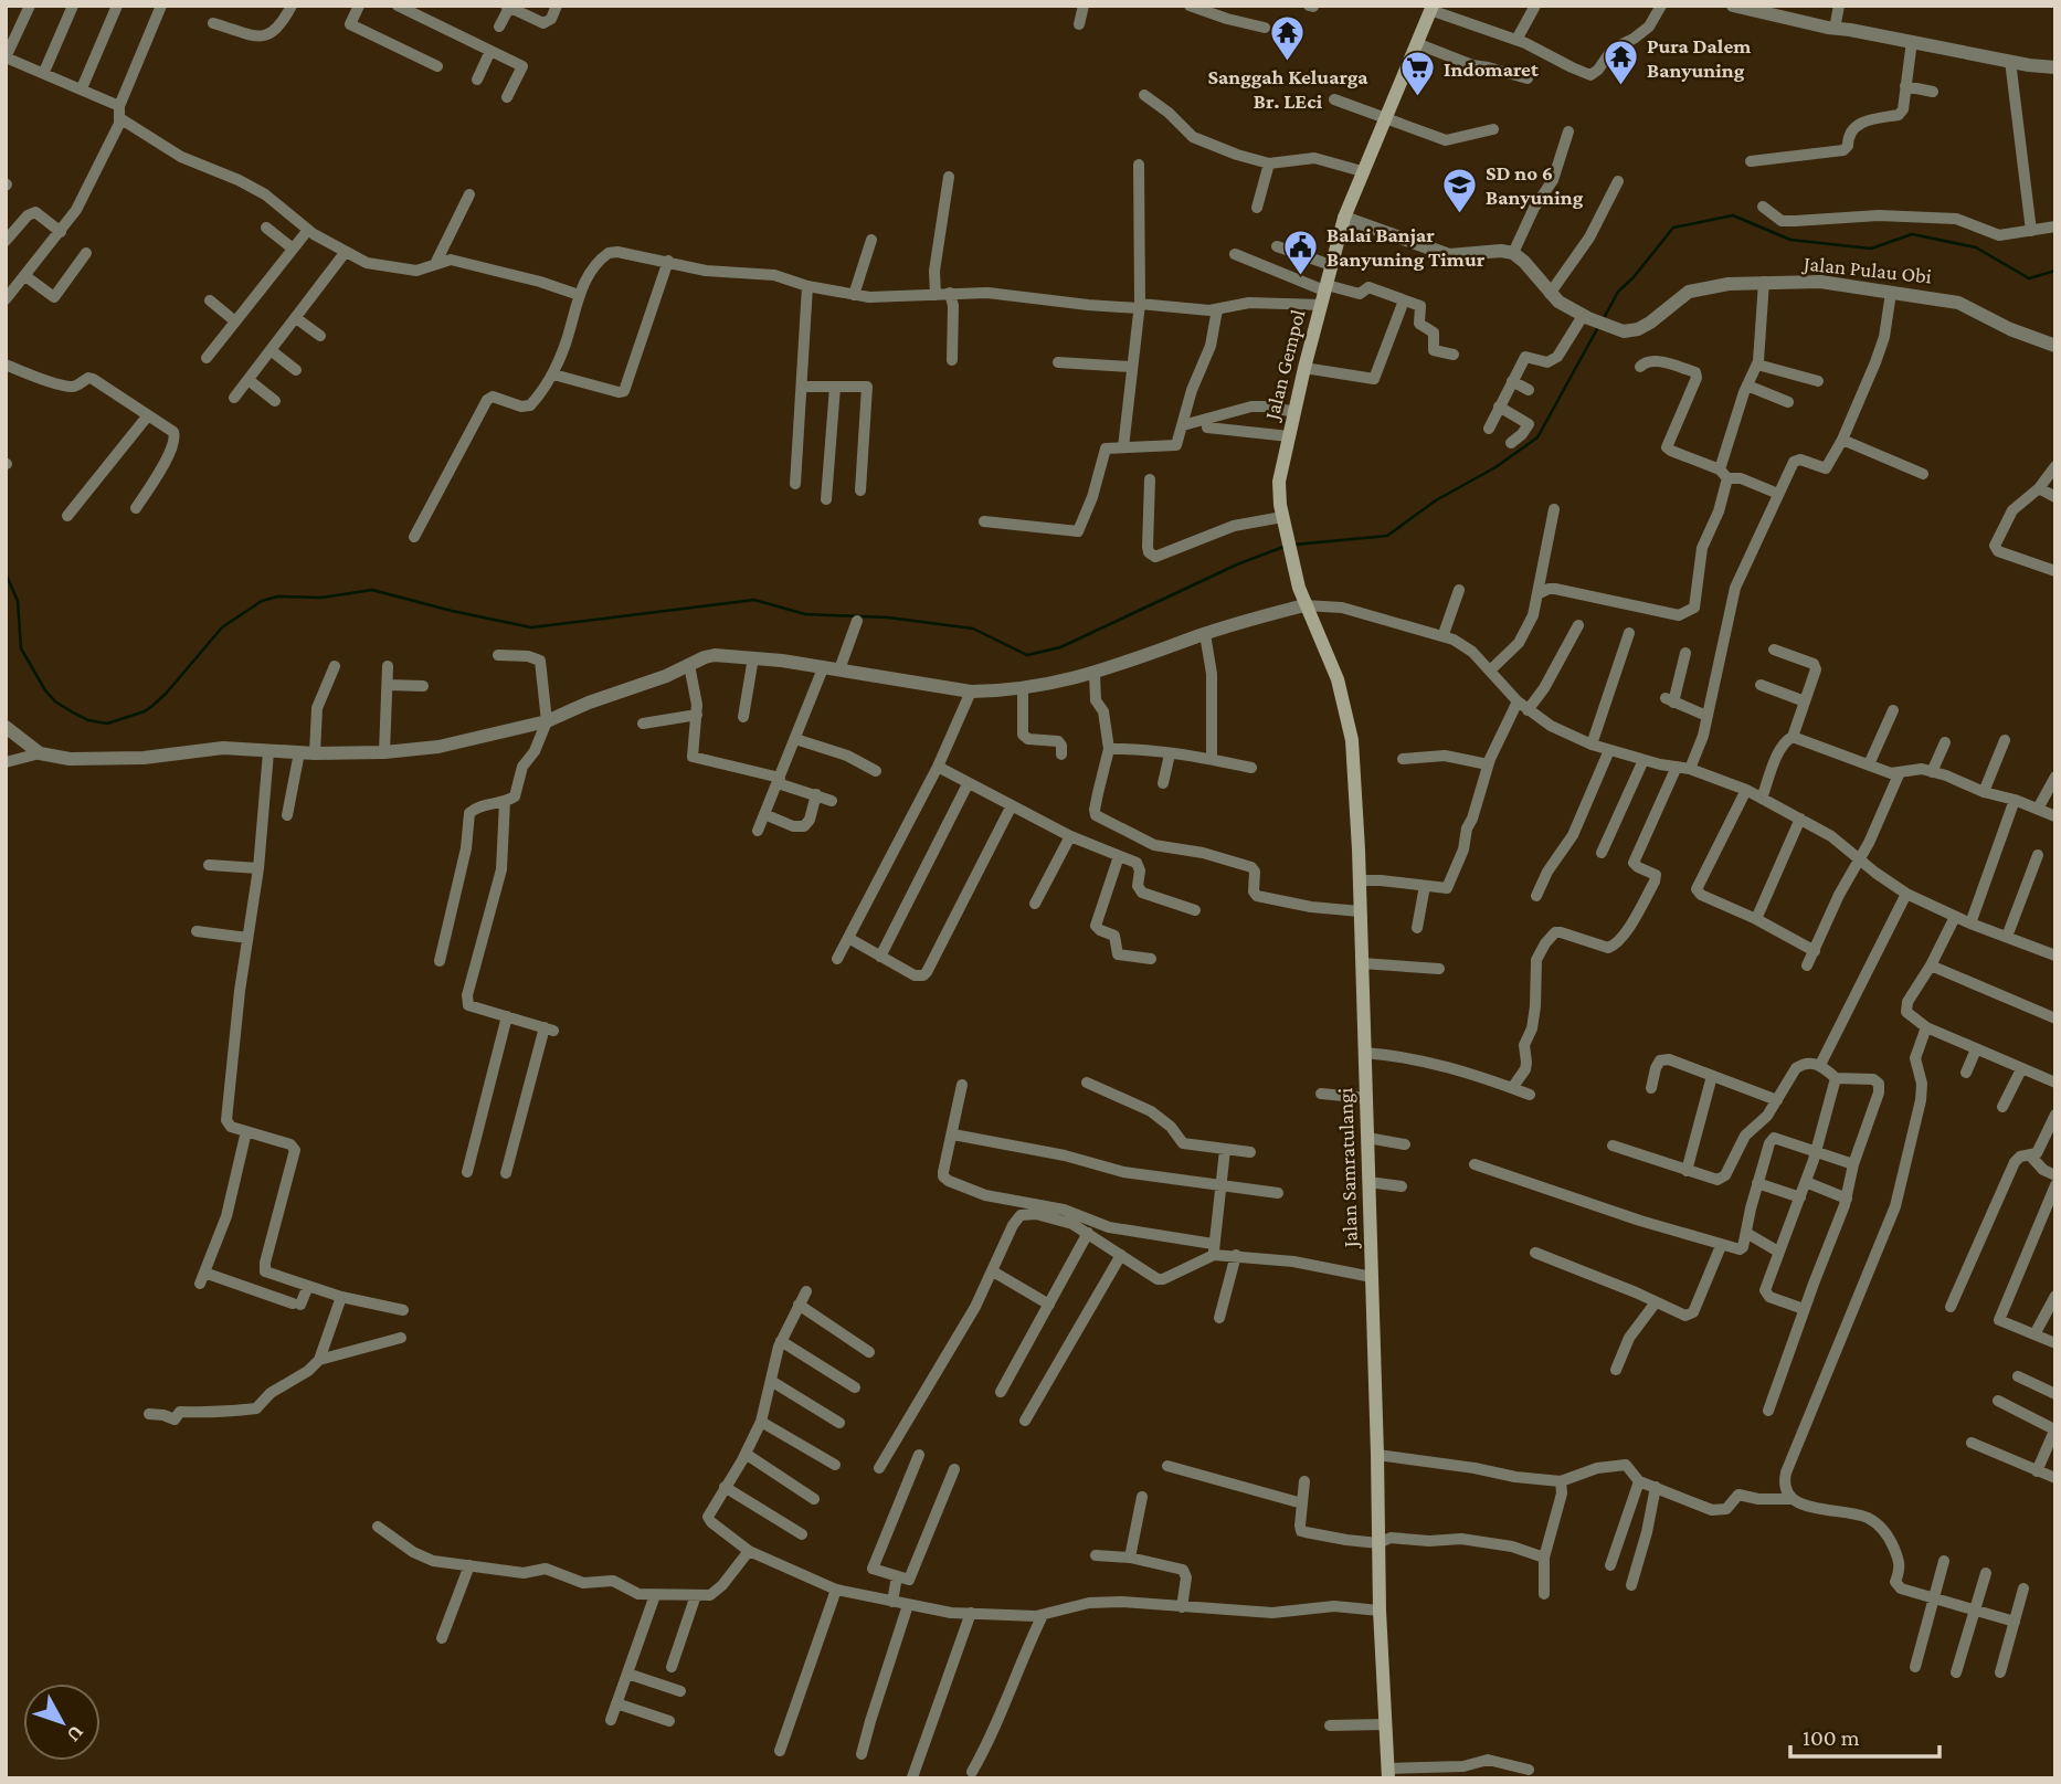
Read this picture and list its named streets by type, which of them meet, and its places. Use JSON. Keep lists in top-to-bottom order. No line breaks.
{"streets":{"main road":["Jalan Gempol","Jalan Samratulangi"],"street":["Jalan Pulau Obi"]},"crossings":[["Jalan Gempol","Jalan Samratulangi"]],"places":{"temple":["Sanggah Keluarga Br. LEci","Pura Dalem Banyuning"],"supermarket":["Indomaret"],"school or university":["SD no 6 Banyuning"],"public building":["Balai Banjar Banyuning Timur"]},"scale_bar":"100 m","north":"bottom right"}
